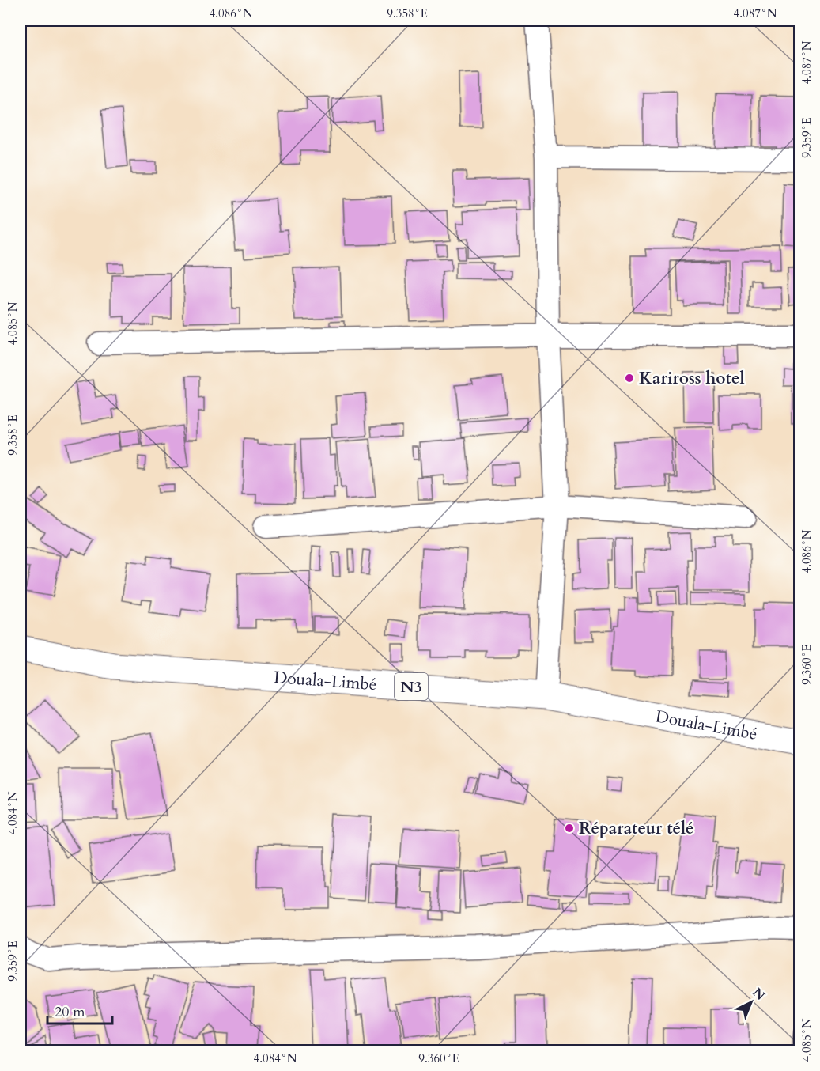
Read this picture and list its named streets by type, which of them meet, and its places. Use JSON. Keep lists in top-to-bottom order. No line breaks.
{"streets":{"highway":["Douala-Limbé","N3"]},"places":["Kariross hotel","Réparateur télé"],"scale_bar":"20 m","north":"top right","coordinates":["4.086°N","9.358°E","4.087°N","9.359°E","4.085°N","9.360°E","4.084°N"]}
